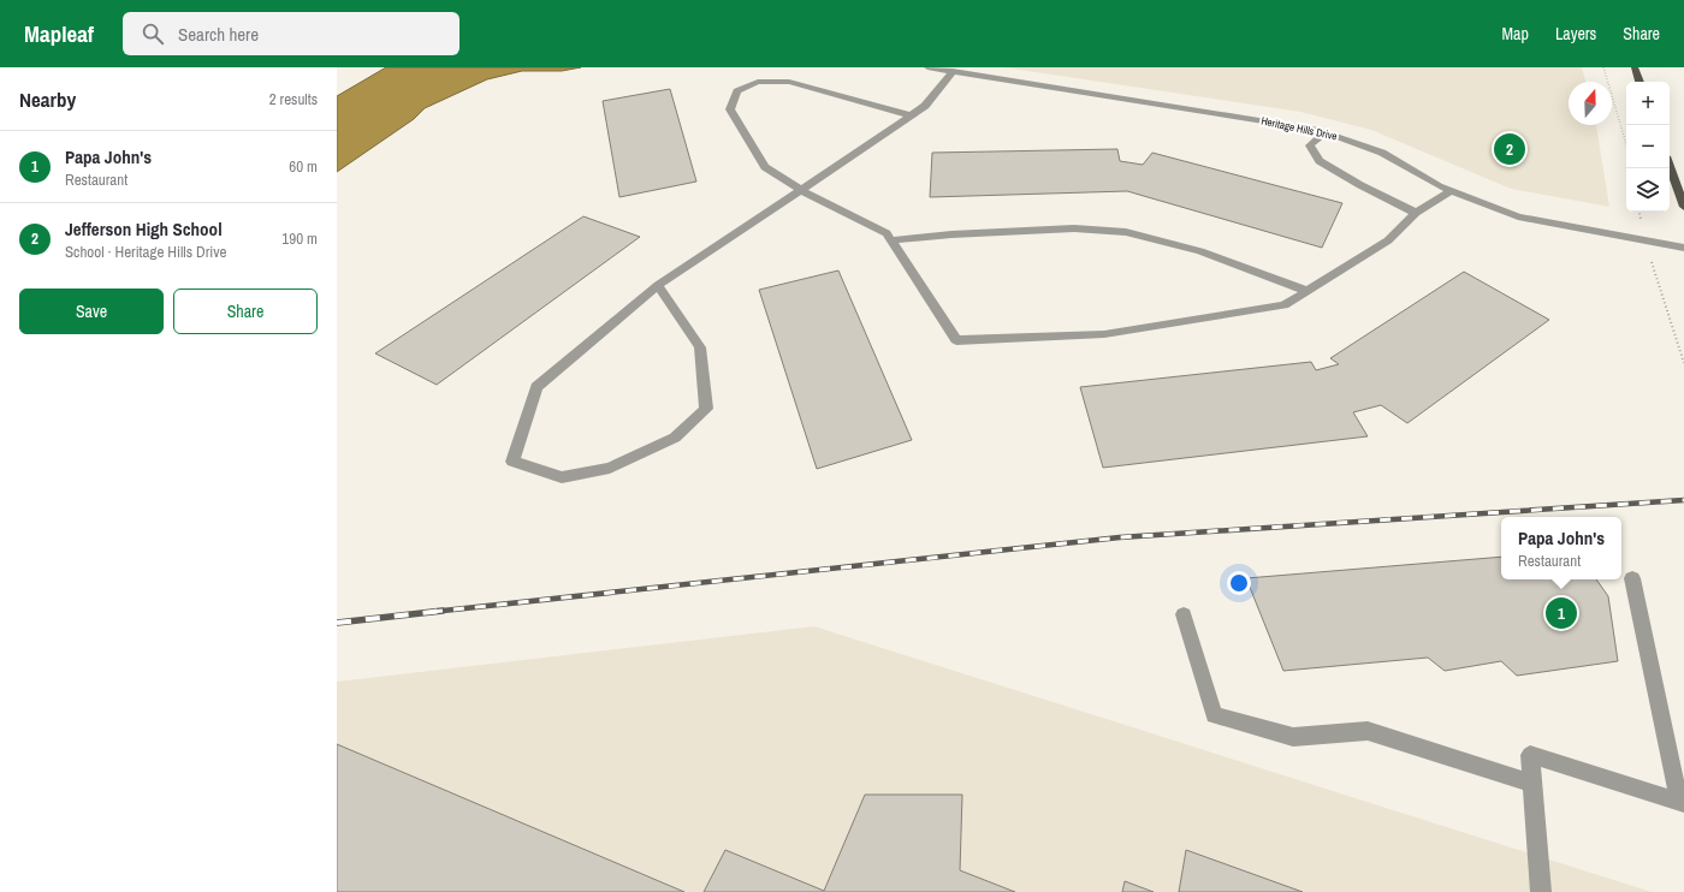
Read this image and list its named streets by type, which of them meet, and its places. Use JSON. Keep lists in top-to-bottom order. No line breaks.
{"streets":{"street":["Heritage Hills Drive"]},"north":"top","page":{"header":"Mapleaf","search":"Search here","nav":["Map","Layers","Share"],"heading":["Nearby","2 results"],"map_buttons":["+","−"],"list":[{"mark":"1","name":"Papa John's","note":"Restaurant","value":"60 m"},{"mark":"2","name":"Jefferson High School","note":"School · Heritage Hills Drive","value":"190 m"}],"pins":["2","1"],"buttons":["Save","Share"],"popup":["Papa John's","Restaurant"]}}
